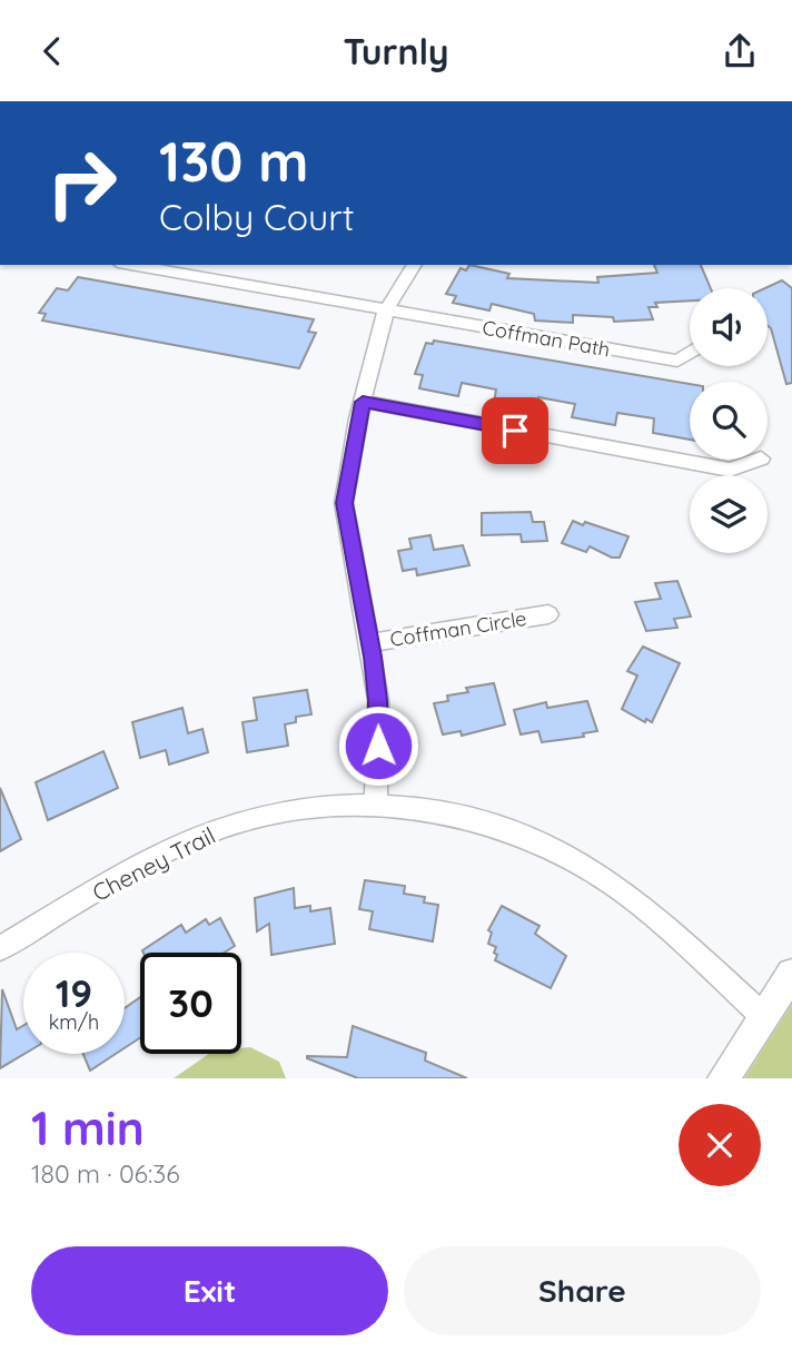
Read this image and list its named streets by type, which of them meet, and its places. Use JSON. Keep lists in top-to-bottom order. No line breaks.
{"streets":{"street":["Coffman Path","Coffman Circle","Cheney Trail"]},"page":{"header":"Turnly","turn":["130 m","Colby Court"],"speed":"19 km/h","limit":"30","heading":["1 min","180 m · 06:36"],"buttons":["Exit","Share"]}}
